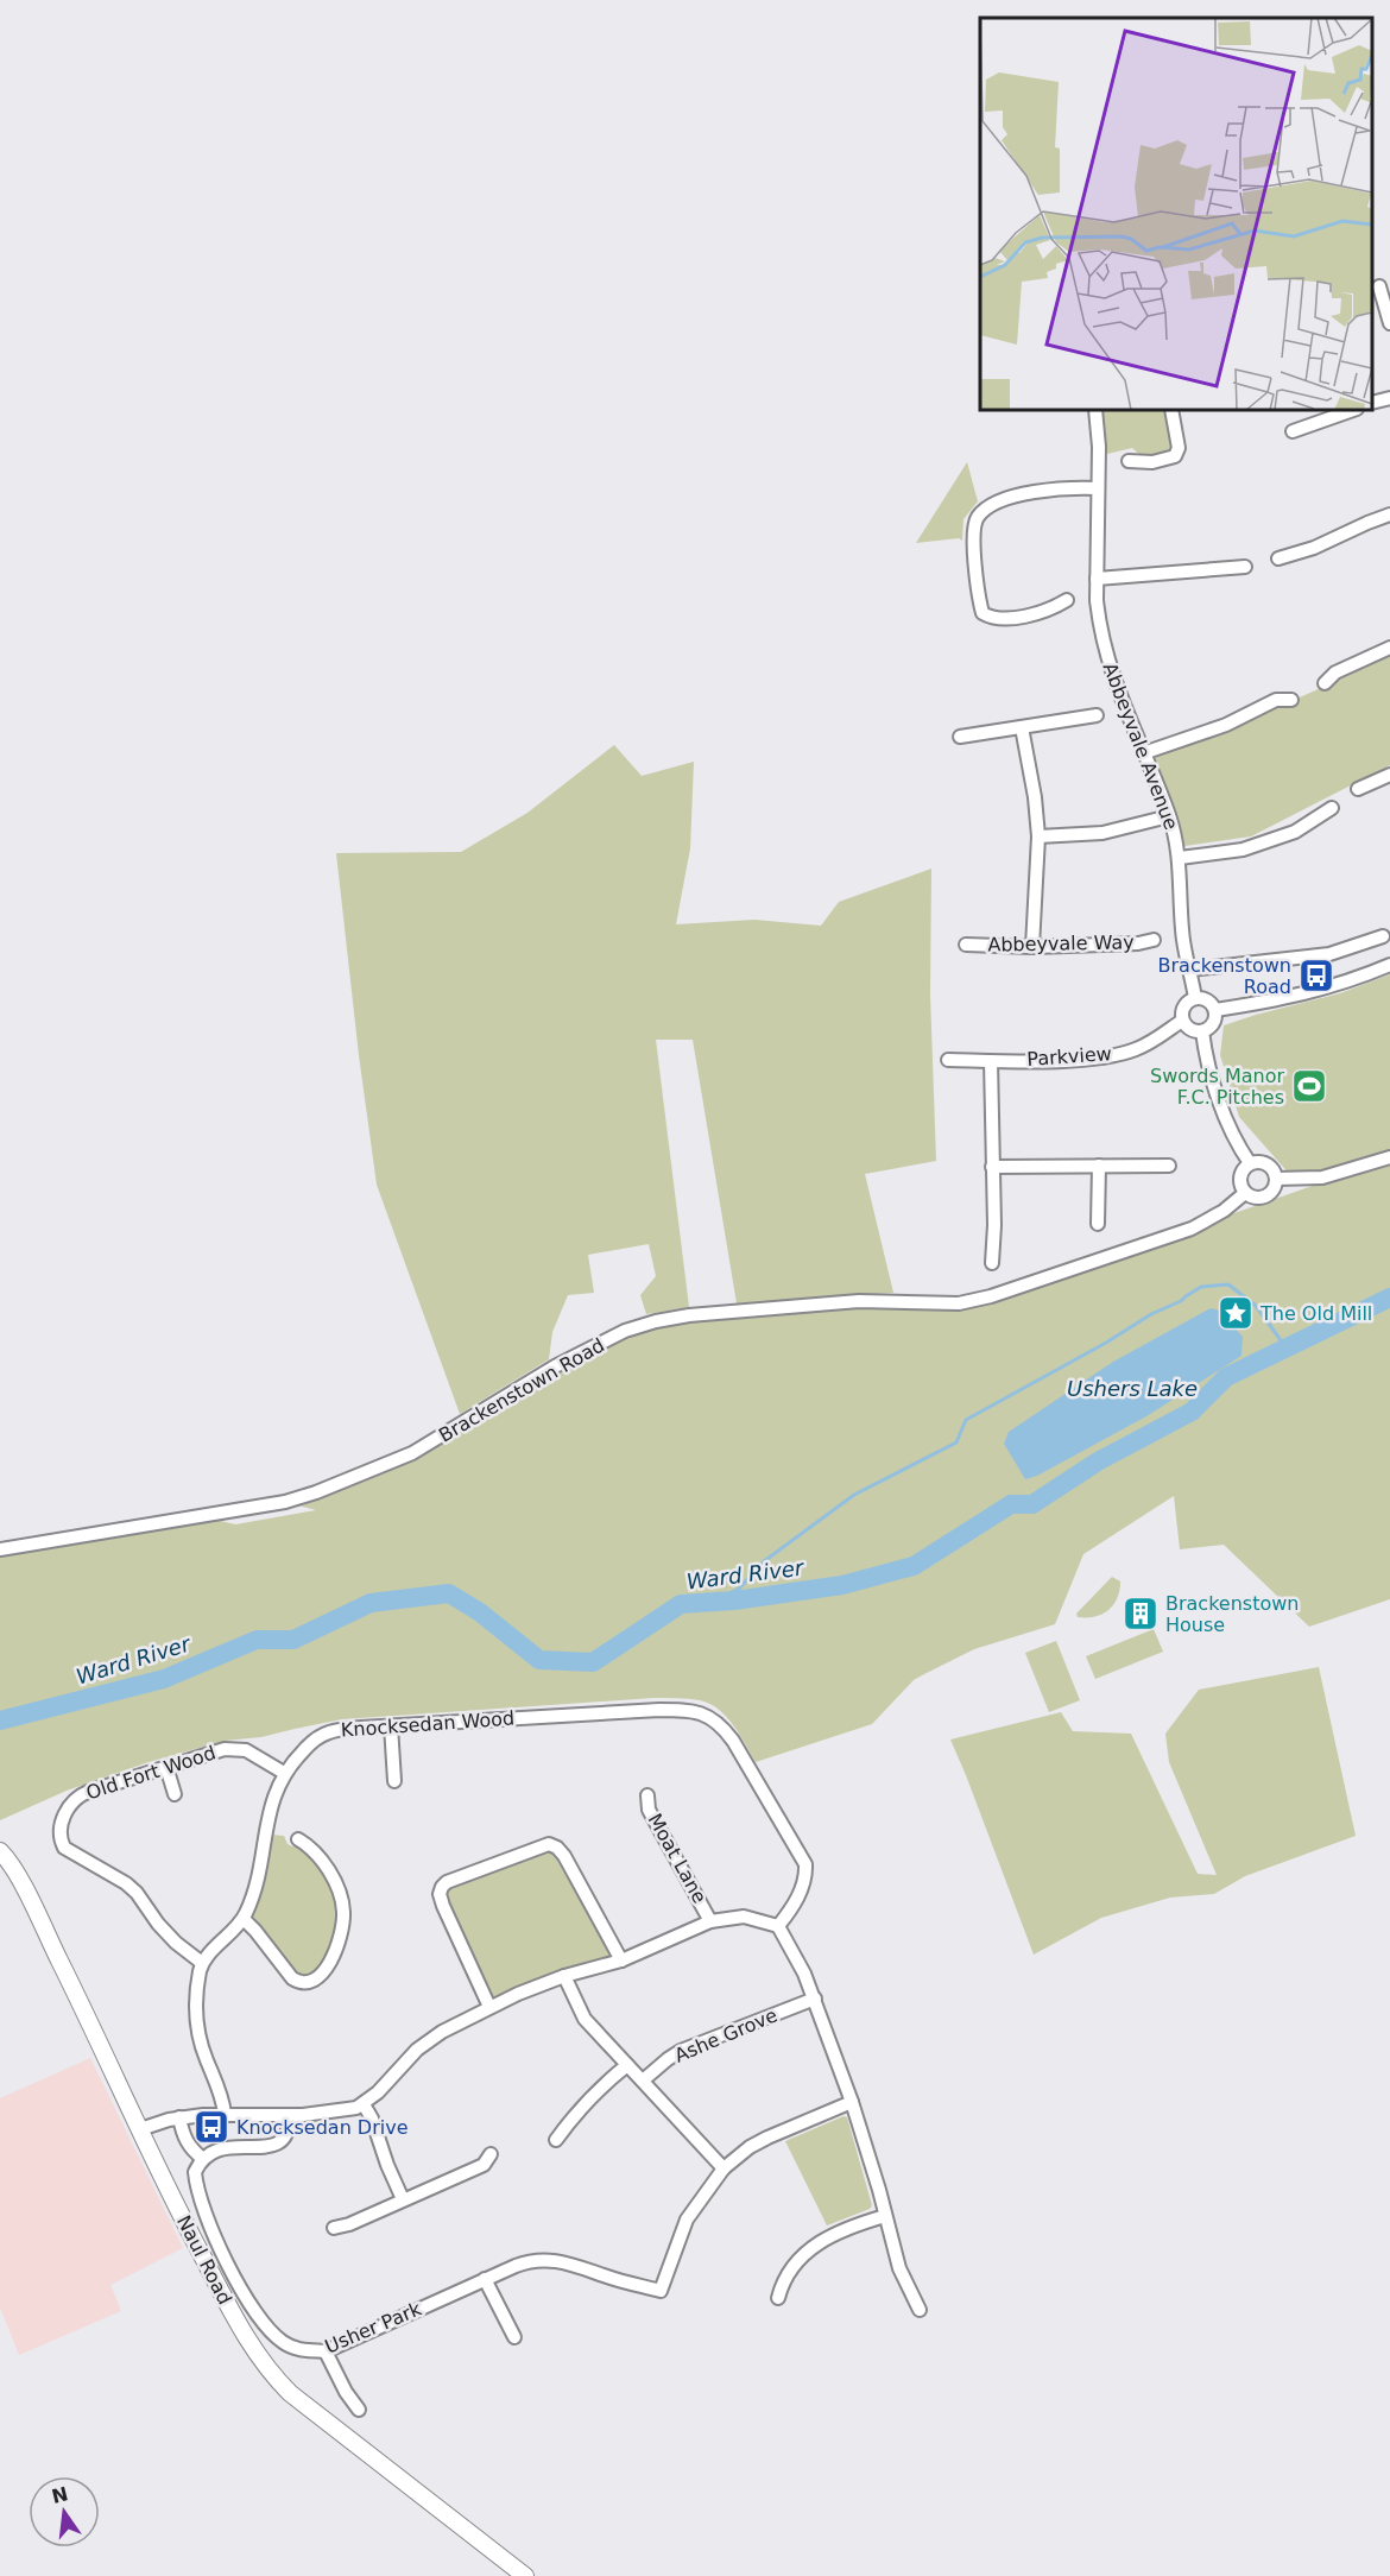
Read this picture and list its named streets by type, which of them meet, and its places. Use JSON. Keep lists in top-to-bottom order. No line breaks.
{"streets":{"main road":["Naul Road"],"street":["Abbeyvale Avenue","Abbeyvale Way","Parkview","Brackenstown Road","Knocksedan Wood","Old Fort Wood","Moat Lane","Ashe Grove","Usher Park"]},"crossings":[["Abbeyvale Avenue","Parkview"],["Knocksedan Wood","Old Fort Wood"]],"water":["Ushers Lake","Ward River"],"places":{"bus stop":["Brackenstown Road","Knocksedan Drive"],"sports":["Swords Manor F.C. Pitches"],"place":["The Old Mill"],"building":["Brackenstown House"]},"north":"top"}
